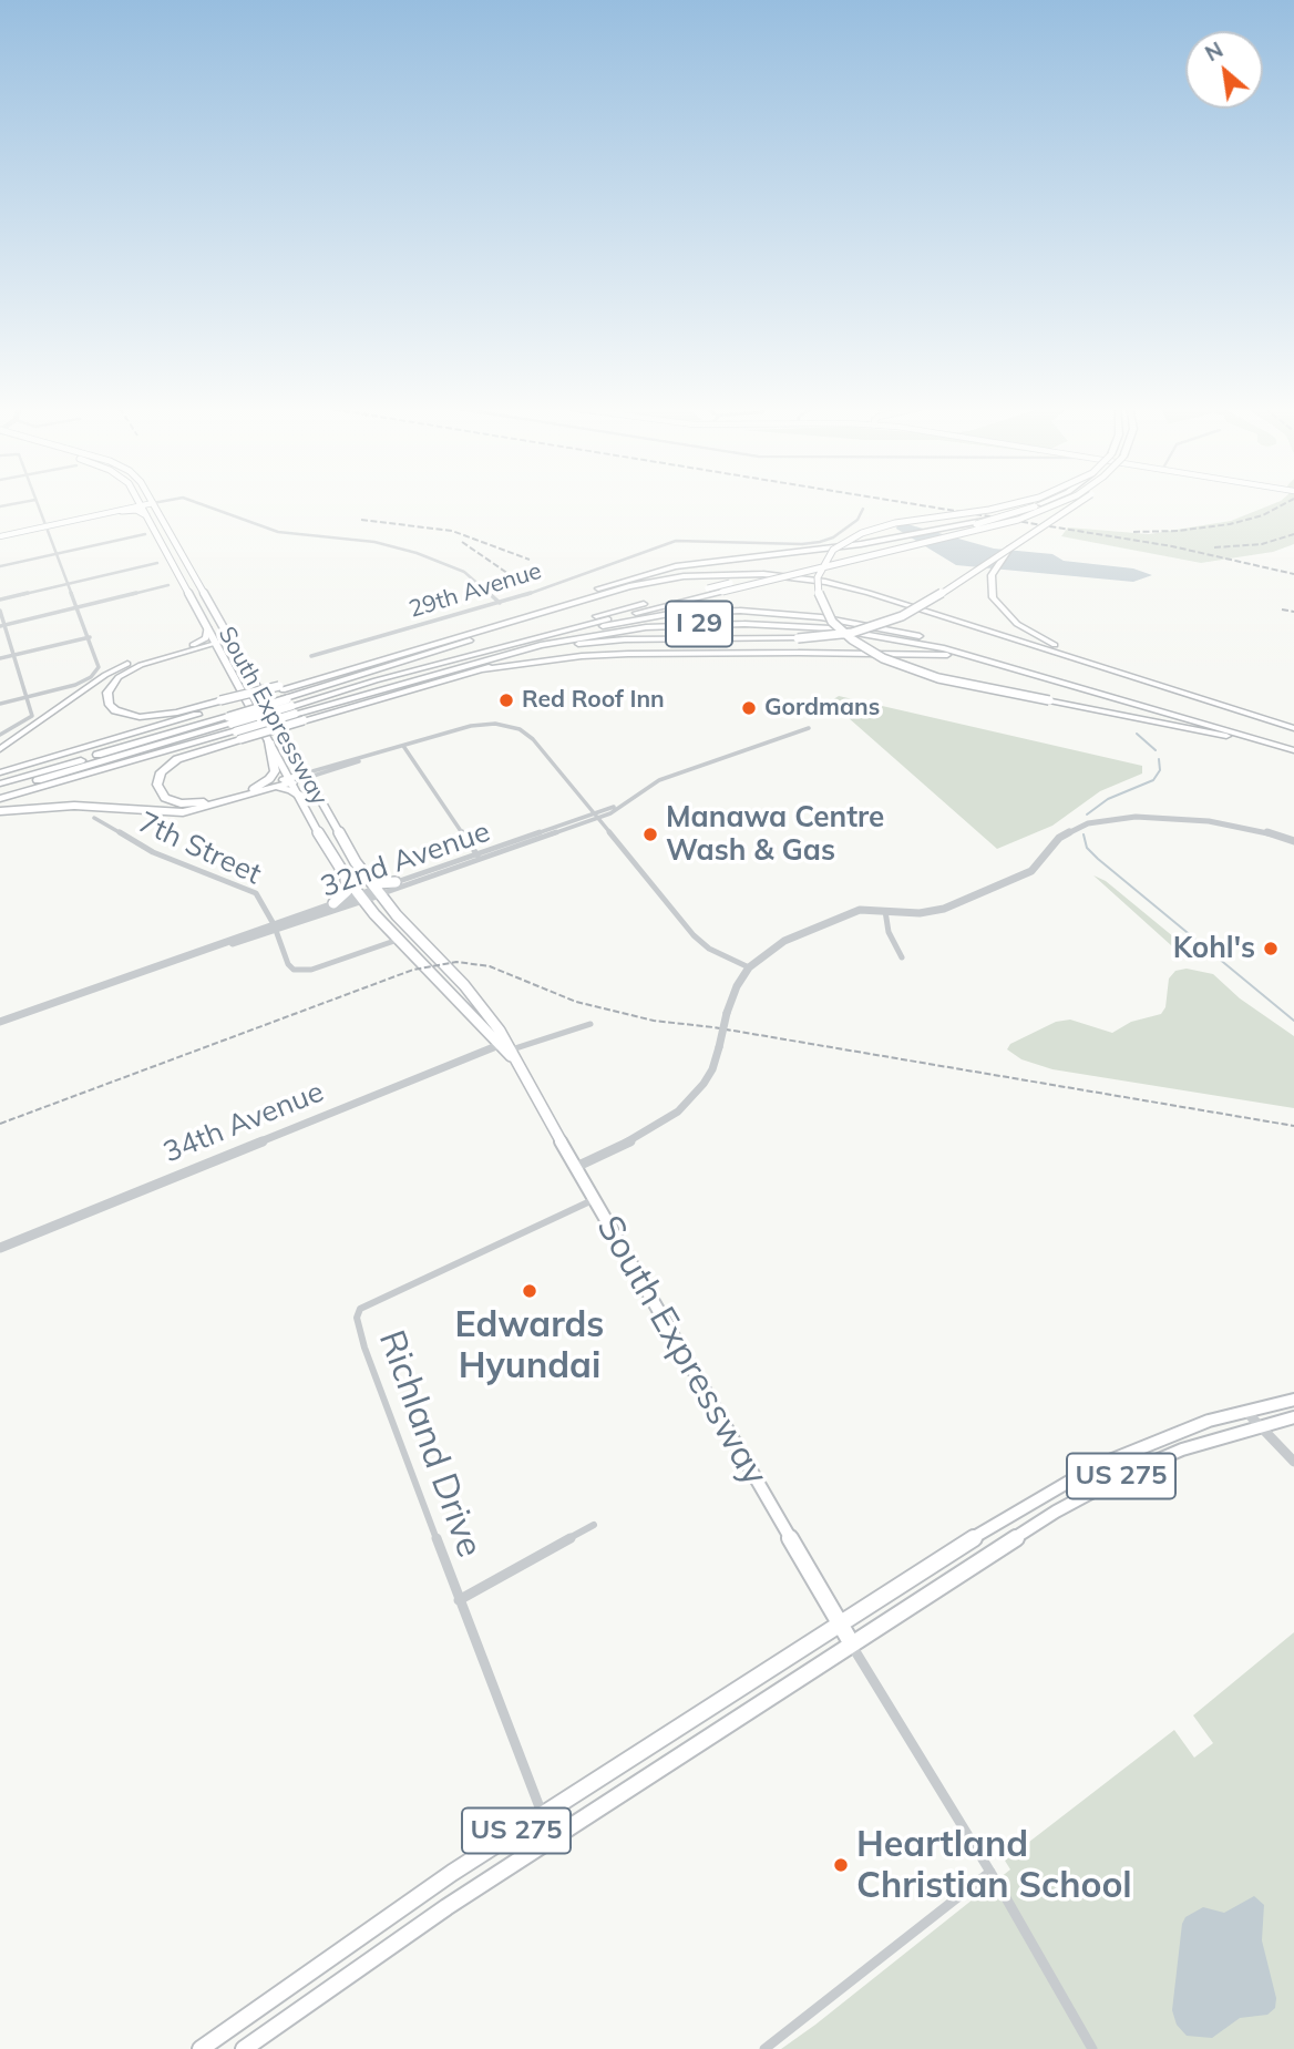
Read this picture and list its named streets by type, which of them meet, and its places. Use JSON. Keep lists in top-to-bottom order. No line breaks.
{"streets":{"highway":["I 29"],"main road":["South Expressway","US 275"],"street":["29th Avenue","7th Street","32nd Avenue","34th Avenue","Richland Drive"]},"crossings":[["South Expressway","7th Street"],["South Expressway","32nd Avenue"],["South Expressway","34th Avenue"],["South Expressway","Richland Drive"],["South Expressway","US 275"],["7th Street","32nd Avenue"],["Richland Drive","US 275"]],"places":["Red Roof Inn","Gordmans","Manawa Centre Wash & Gas","Kohl's","Edwards Hyundai","Heartland Christian School"],"north":"top left"}
